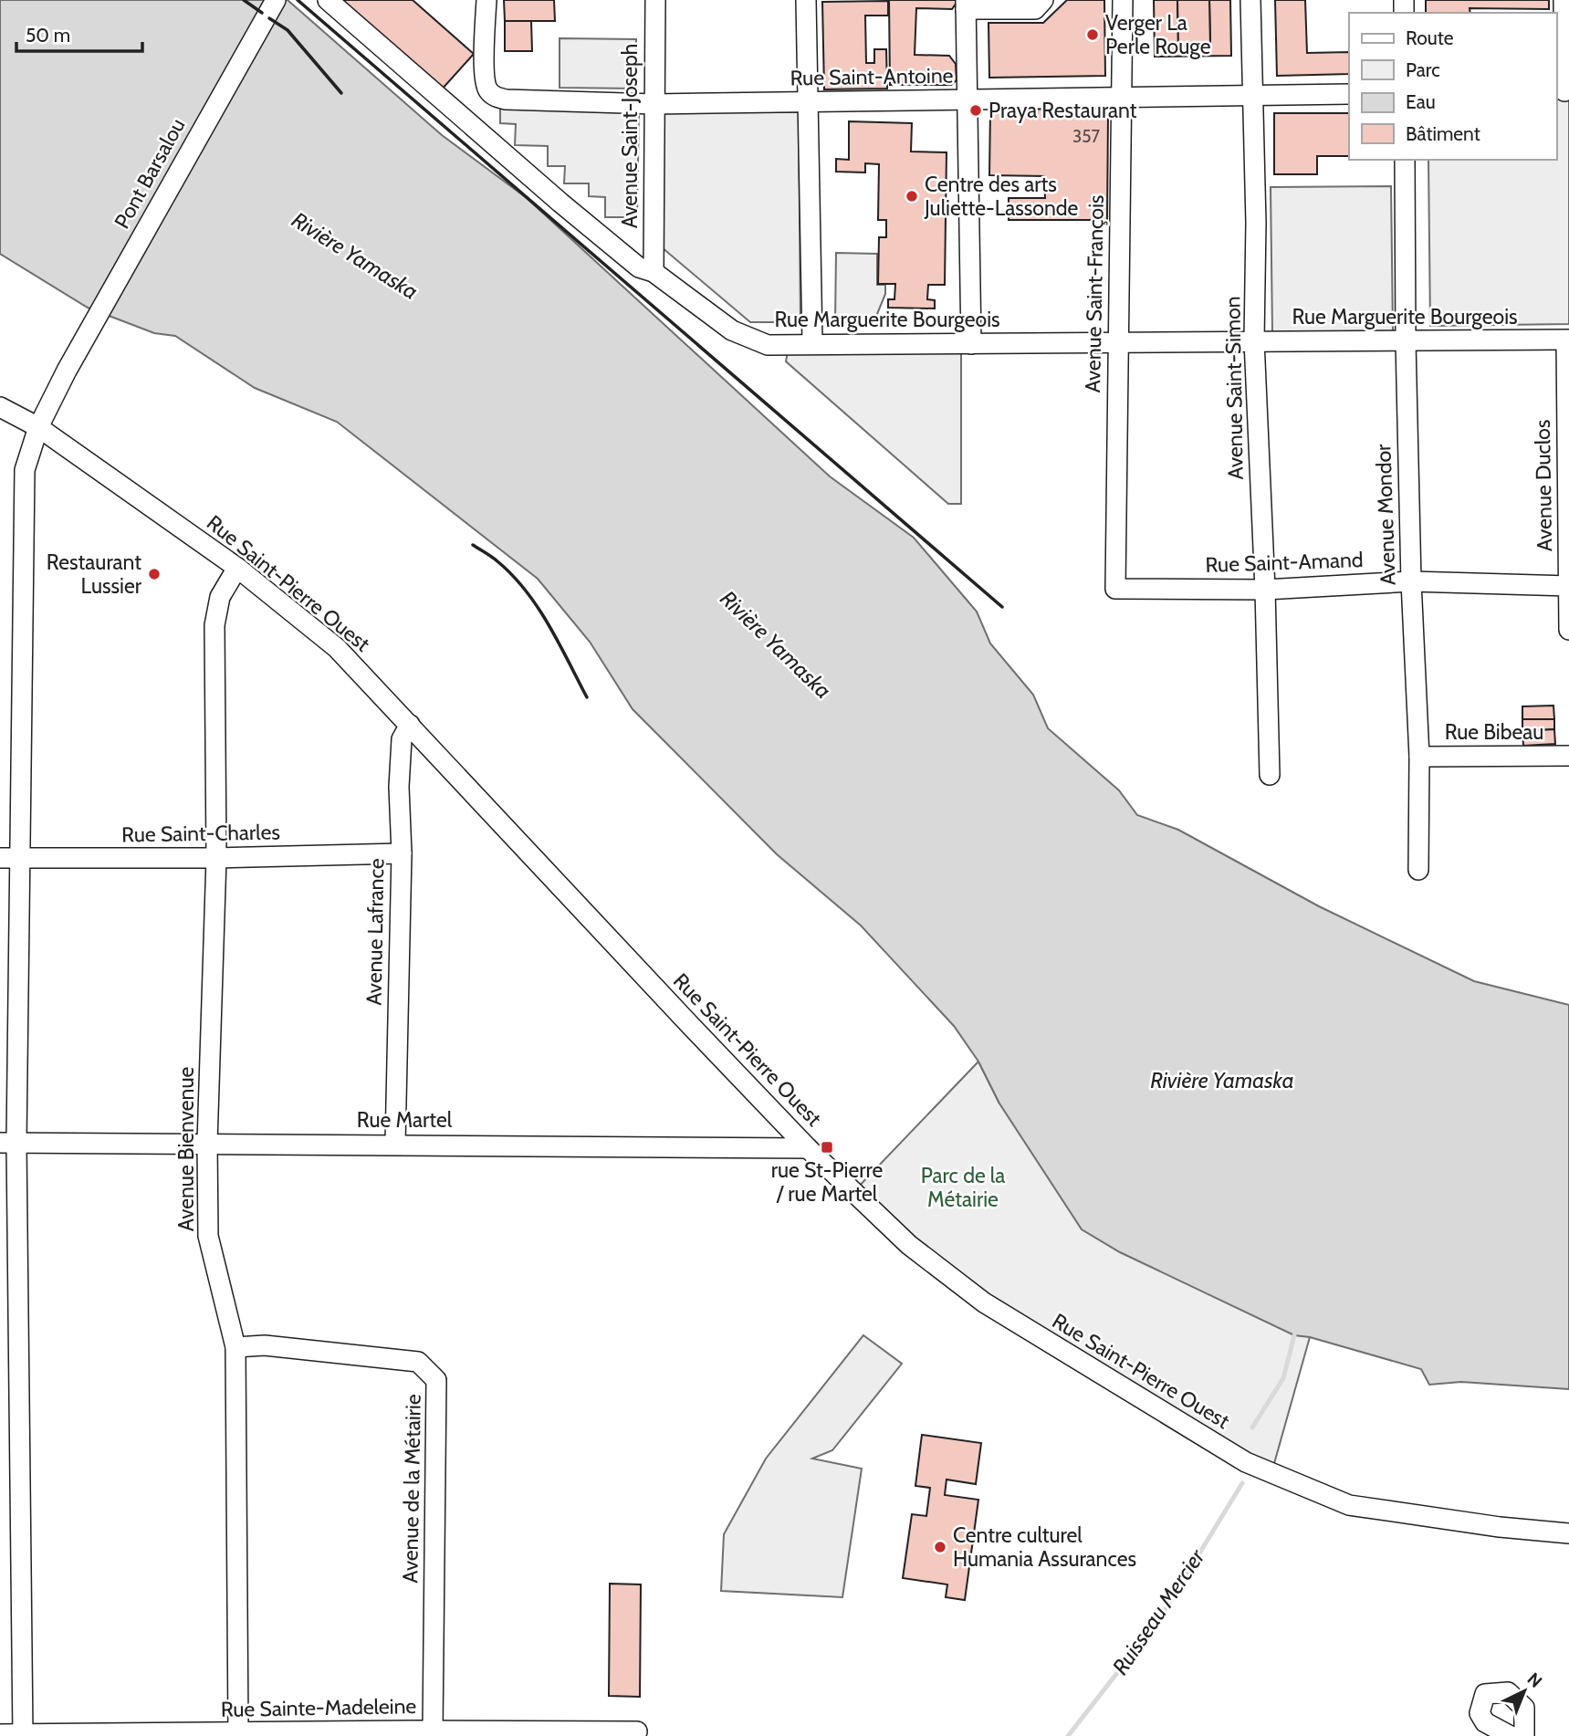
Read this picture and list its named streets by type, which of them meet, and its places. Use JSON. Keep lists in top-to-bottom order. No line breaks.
{"streets":{"street":["Rue Saint-Antoine","Avenue Saint-Joseph","Pont Barsalou","Avenue Saint-François","Rue Marguerite Bourgeois","Avenue Saint-Simon","Avenue Duclos","Avenue Mondor","Rue Saint-Amand","Rue Saint-Pierre Ouest","Rue Bibeau","Rue Saint-Charles","Avenue Lafrance","Rue Martel","Avenue Bienvenue","Avenue de la Métairie","Rue Sainte-Madeleine"]},"crossings":[["Rue Saint-Antoine","Avenue Saint-Joseph"],["Rue Saint-Antoine","Avenue Saint-François"],["Rue Saint-Antoine","Avenue Saint-Simon"],["Avenue Saint-Joseph","Rue Marguerite Bourgeois"],["Pont Barsalou","Rue Saint-Pierre Ouest"],["Pont Barsalou","Rue Saint-Charles"],["Pont Barsalou","Rue Martel"],["Pont Barsalou","Rue Sainte-Madeleine"],["Avenue Saint-François","Rue Marguerite Bourgeois"],["Avenue Saint-François","Rue Saint-Amand"],["Rue Marguerite Bourgeois","Avenue Saint-Simon"],["Rue Marguerite Bourgeois","Avenue Duclos"],["Rue Marguerite Bourgeois","Avenue Mondor"],["Avenue Saint-Simon","Rue Saint-Amand"],["Avenue Duclos","Rue Saint-Amand"],["Avenue Mondor","Rue Saint-Amand"],["Avenue Mondor","Rue Bibeau"],["Rue Saint-Pierre Ouest","Avenue Lafrance"],["Rue Saint-Pierre Ouest","Rue Martel"],["Rue Saint-Pierre Ouest","Avenue Bienvenue"],["Rue Saint-Charles","Avenue Lafrance"],["Rue Saint-Charles","Avenue Bienvenue"],["Avenue Lafrance","Rue Martel"],["Rue Martel","Avenue Bienvenue"],["Avenue Bienvenue","Avenue de la Métairie"],["Avenue Bienvenue","Rue Sainte-Madeleine"],["Avenue de la Métairie","Rue Sainte-Madeleine"]],"water":["Rivière Yamaska","Ruisseau Mercier"],"parks":["Parc de la Métairie"],"places":{"other":["Verger La Perle Rouge","Praya Restaurant","Centre des arts Juliette-Lassonde","Restaurant Lussier","Centre culturel Humania Assurances"],"transit":["rue St-Pierre / rue Martel"]},"house_numbers":["357"],"legend":["Route","Parc","Eau","Bâtiment"],"scale_bar":"50 m","north":"top right"}
